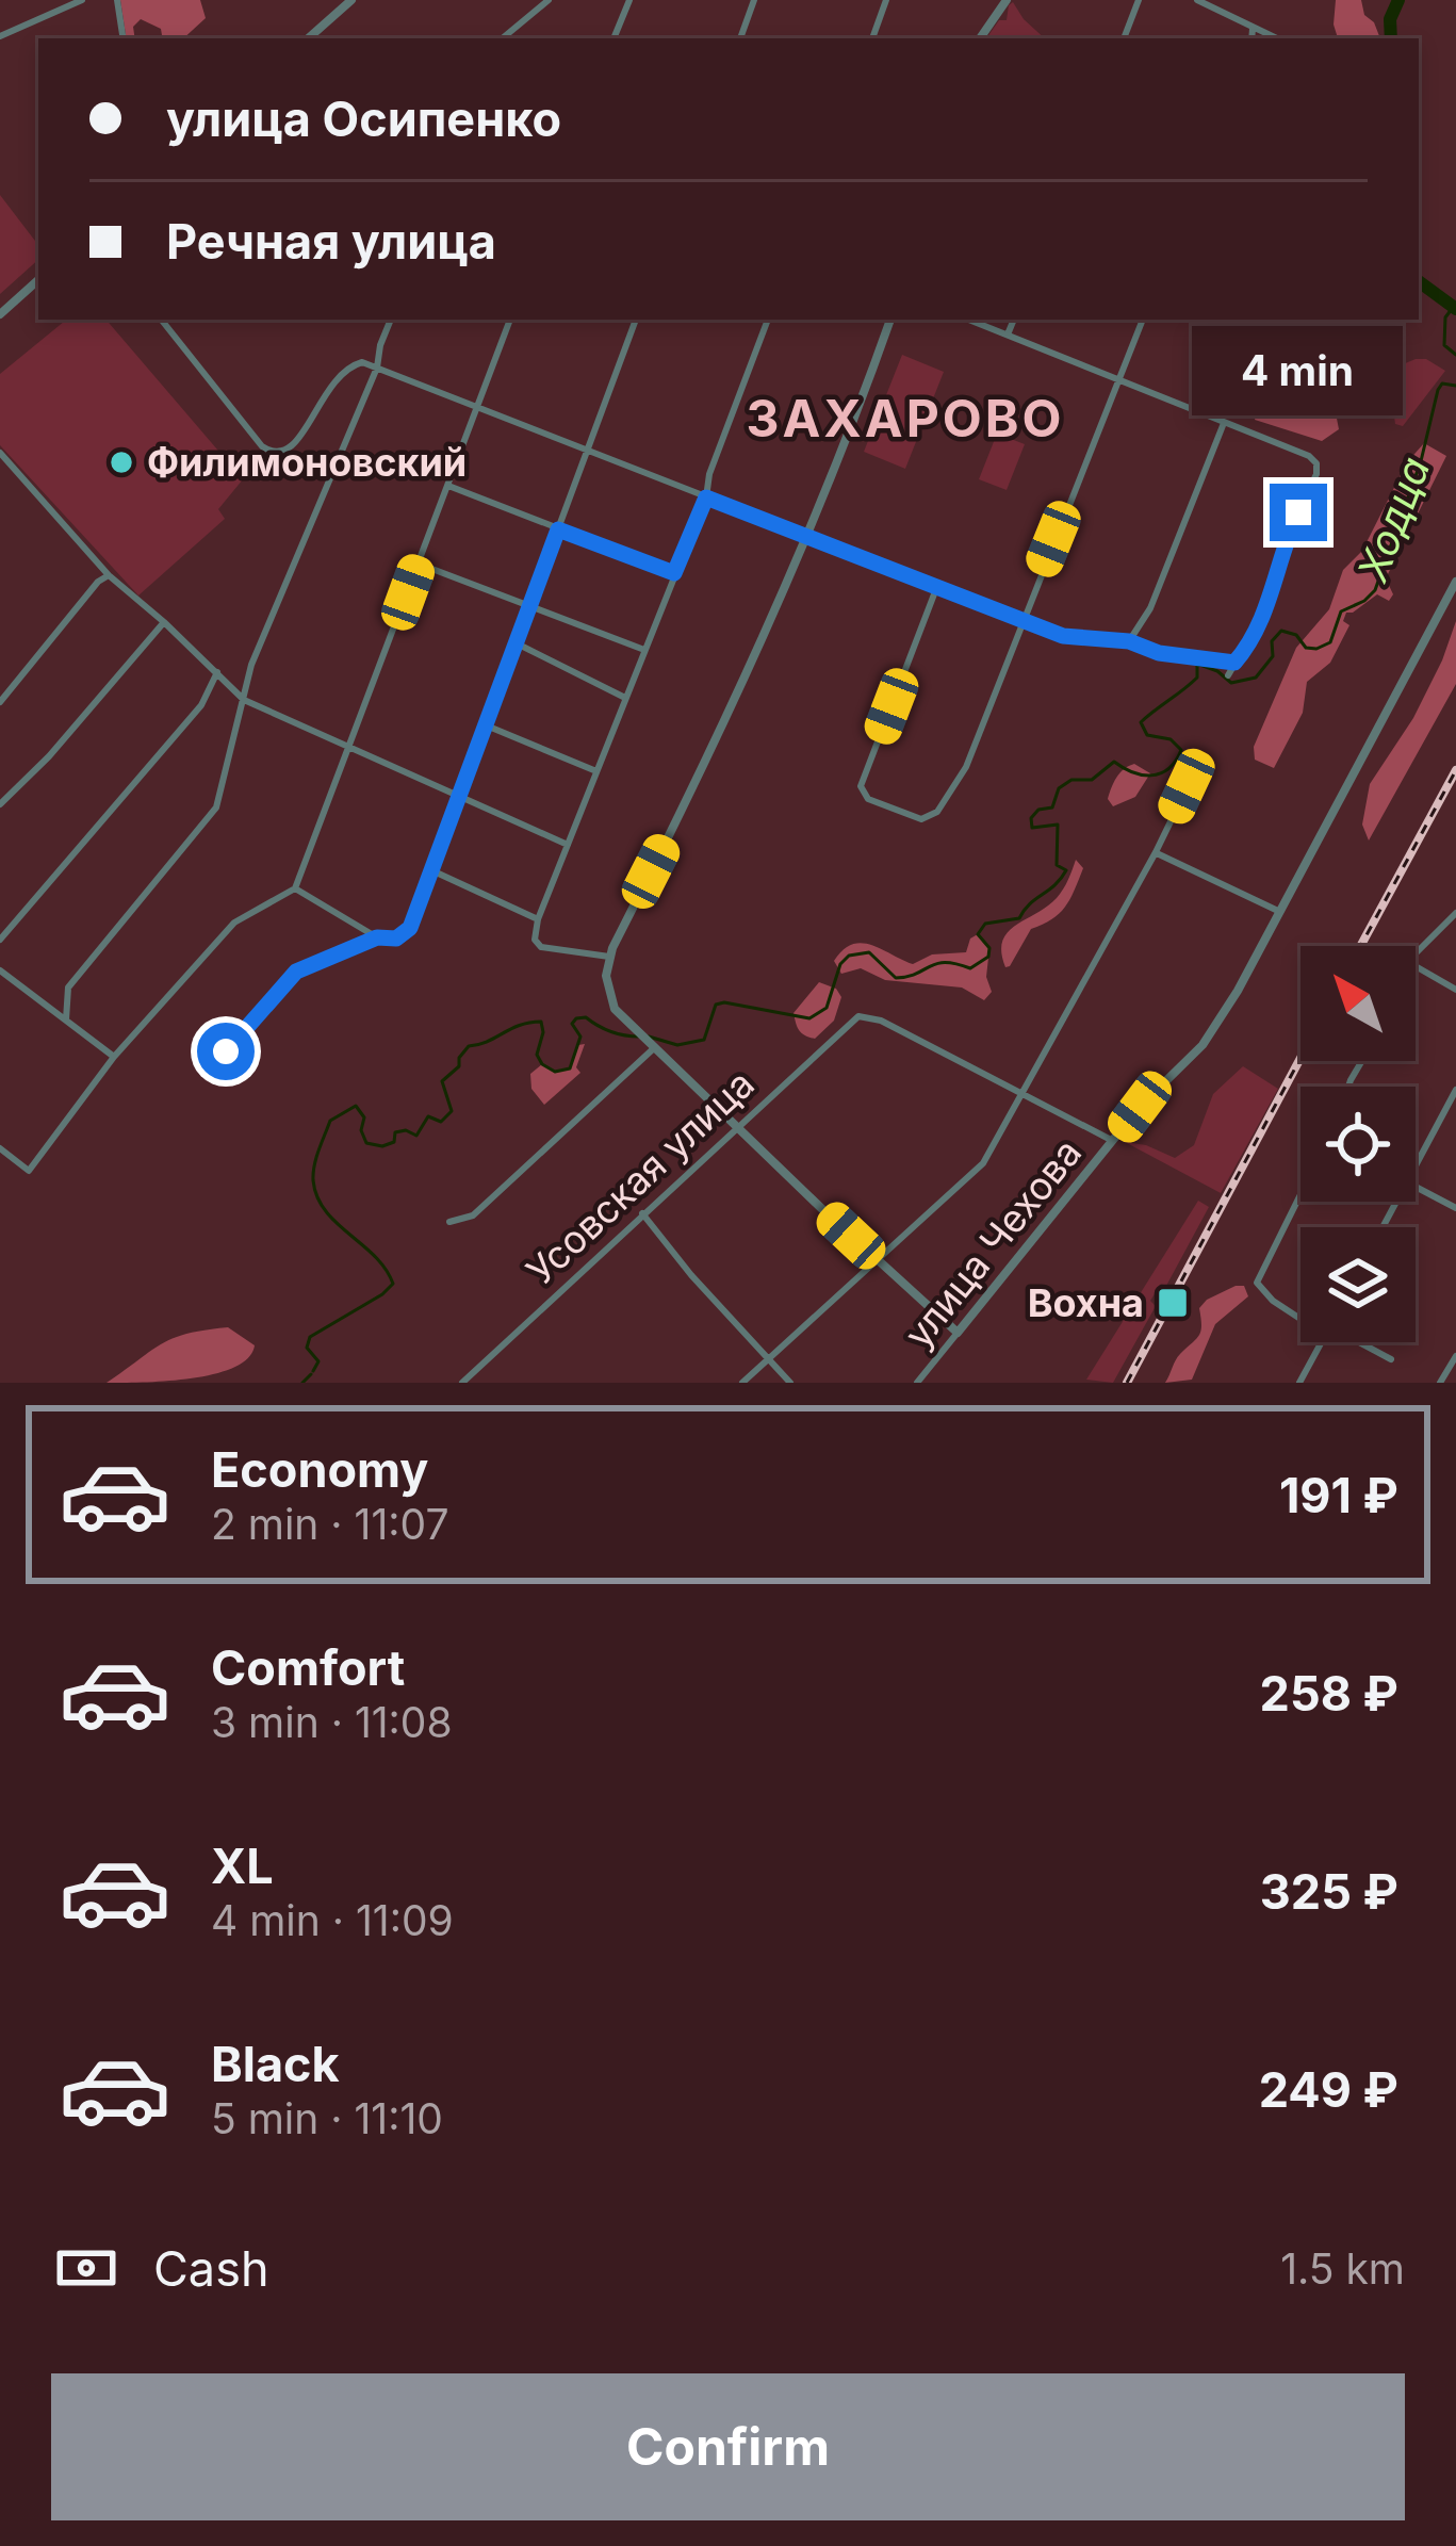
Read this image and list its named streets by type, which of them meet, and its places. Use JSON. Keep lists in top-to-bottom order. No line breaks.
{"streets":{"street":["Усовская улица","улица Чехова"]},"districts":["ЗАХАРОВО"],"water":["Ходца"],"places":{"other":["Филимоновский"],"transit":["Вохна"]},"north":"top left","page":{"banner":["улица Осипенко","Речная улица"],"bubble":"4 min","list":[{"name":"Economy","note":"2 min · 11:07","value":"191 ₽"},{"name":"Comfort","note":"3 min · 11:08","value":"258 ₽"},{"name":"XL","note":"4 min · 11:09","value":"325 ₽"},{"name":"Black","note":"5 min · 11:10","value":"249 ₽"}],"pay":["Cash","1.5 km"],"buttons":"Confirm"}}
